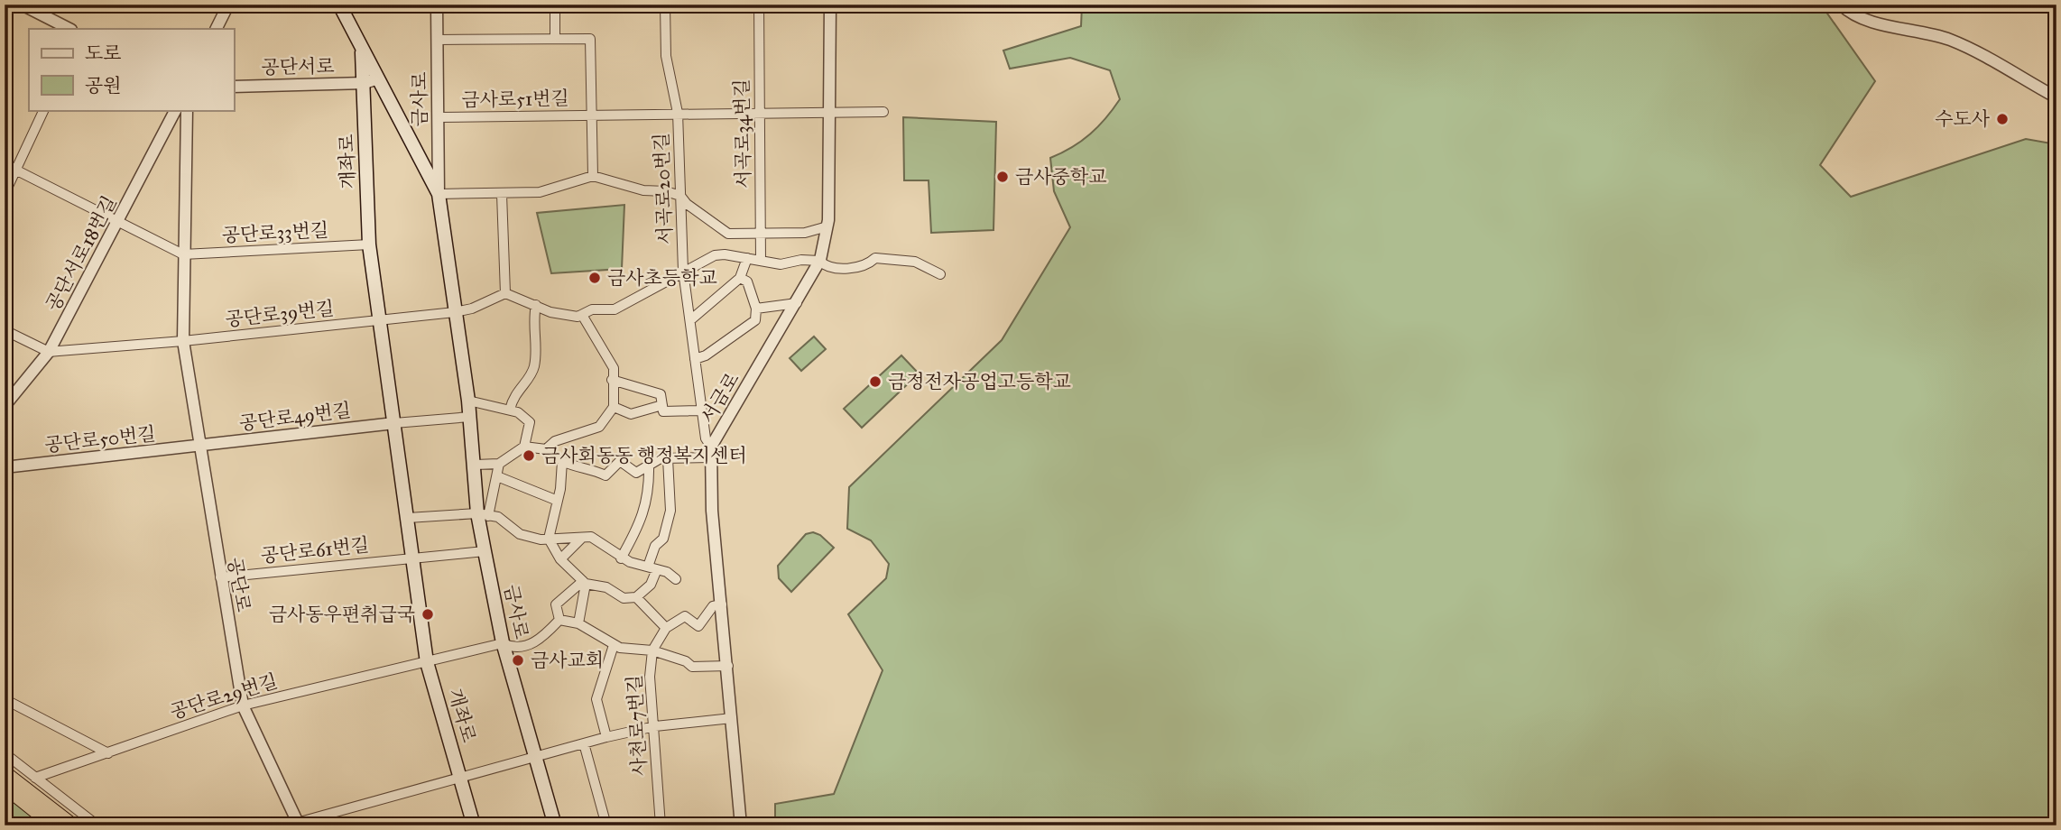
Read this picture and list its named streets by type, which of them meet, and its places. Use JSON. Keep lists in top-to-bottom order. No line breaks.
{"streets":{"main road":["금사로","개좌로"],"street":["공단서로","금사로51번길","서곡로34번길","서곡로20번길","공단로33번길","공단서로18번길","공단로39번길","서금로","공단로49번길","공단로50번길","공단로61번길","공단로","공단로29번길","사천로7번길"]},"crossings":[["공단서로","개좌로"],["금사로","금사로51번길"],["금사로","개좌로"],["금사로51번길","서곡로34번길"],["금사로51번길","서곡로20번길"],["금사로51번길","서금로"],["개좌로","공단로33번길"],["개좌로","공단로39번길"],["개좌로","공단로49번길"],["개좌로","공단로61번길"],["개좌로","공단로29번길"],["서곡로20번길","서금로"],["공단로33번길","공단로"],["공단로39번길","공단로"],["공단로49번길","공단로50번길"],["공단로49번길","공단로"],["공단로50번길","공단로"],["공단로61번길","공단로"],["공단로","공단로29번길"]],"places":["수도사","금사중학교","금사초등학교","금정전자공업고등학교","금사회동동 행정복지센터","금사동우편취급국","금사교회"],"legend":["도로","공원"]}
